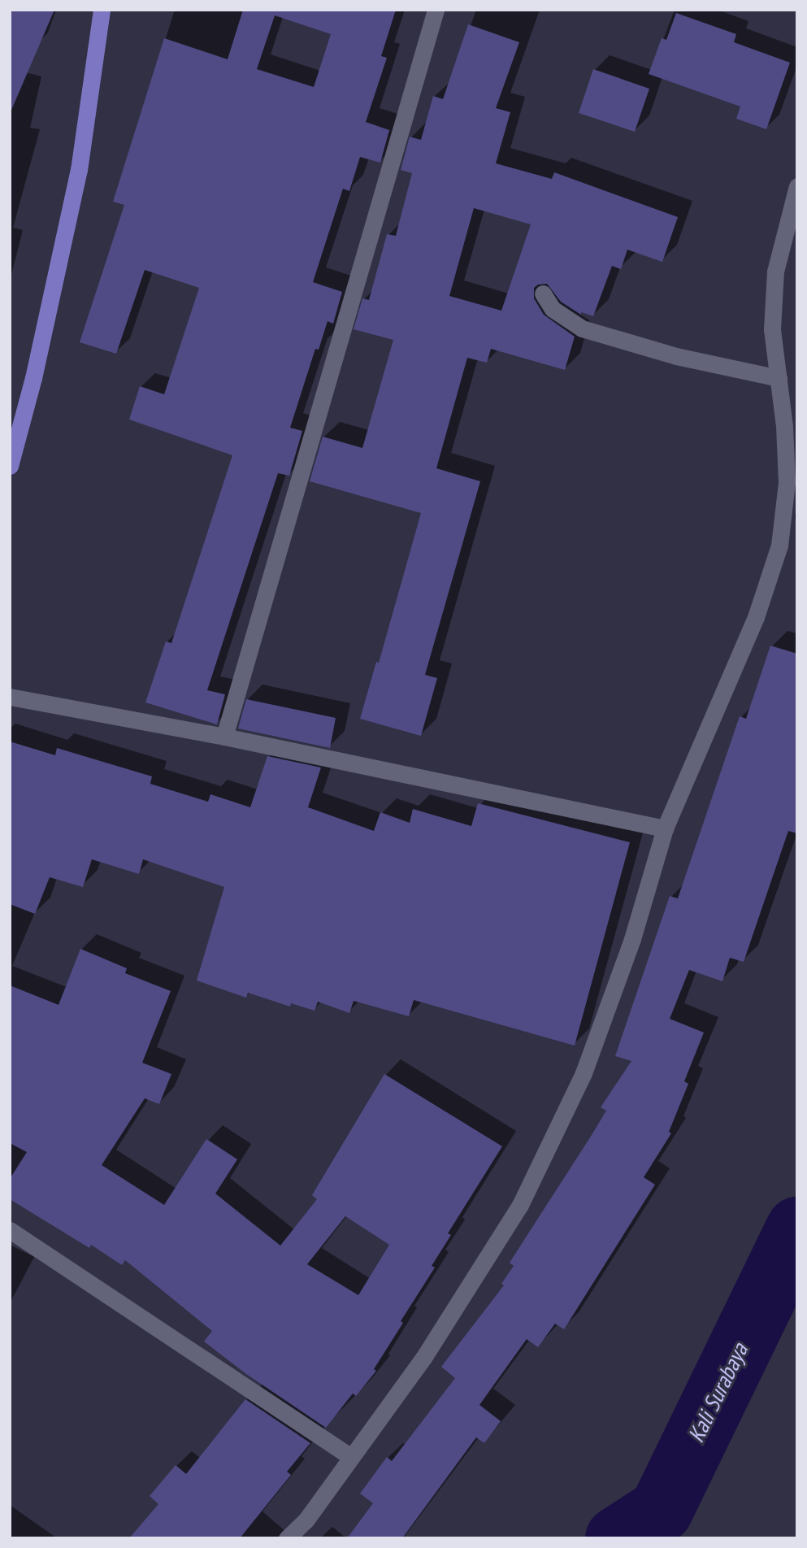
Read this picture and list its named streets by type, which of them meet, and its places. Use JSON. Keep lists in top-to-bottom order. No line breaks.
{"water":["Kali Surabaya"]}
